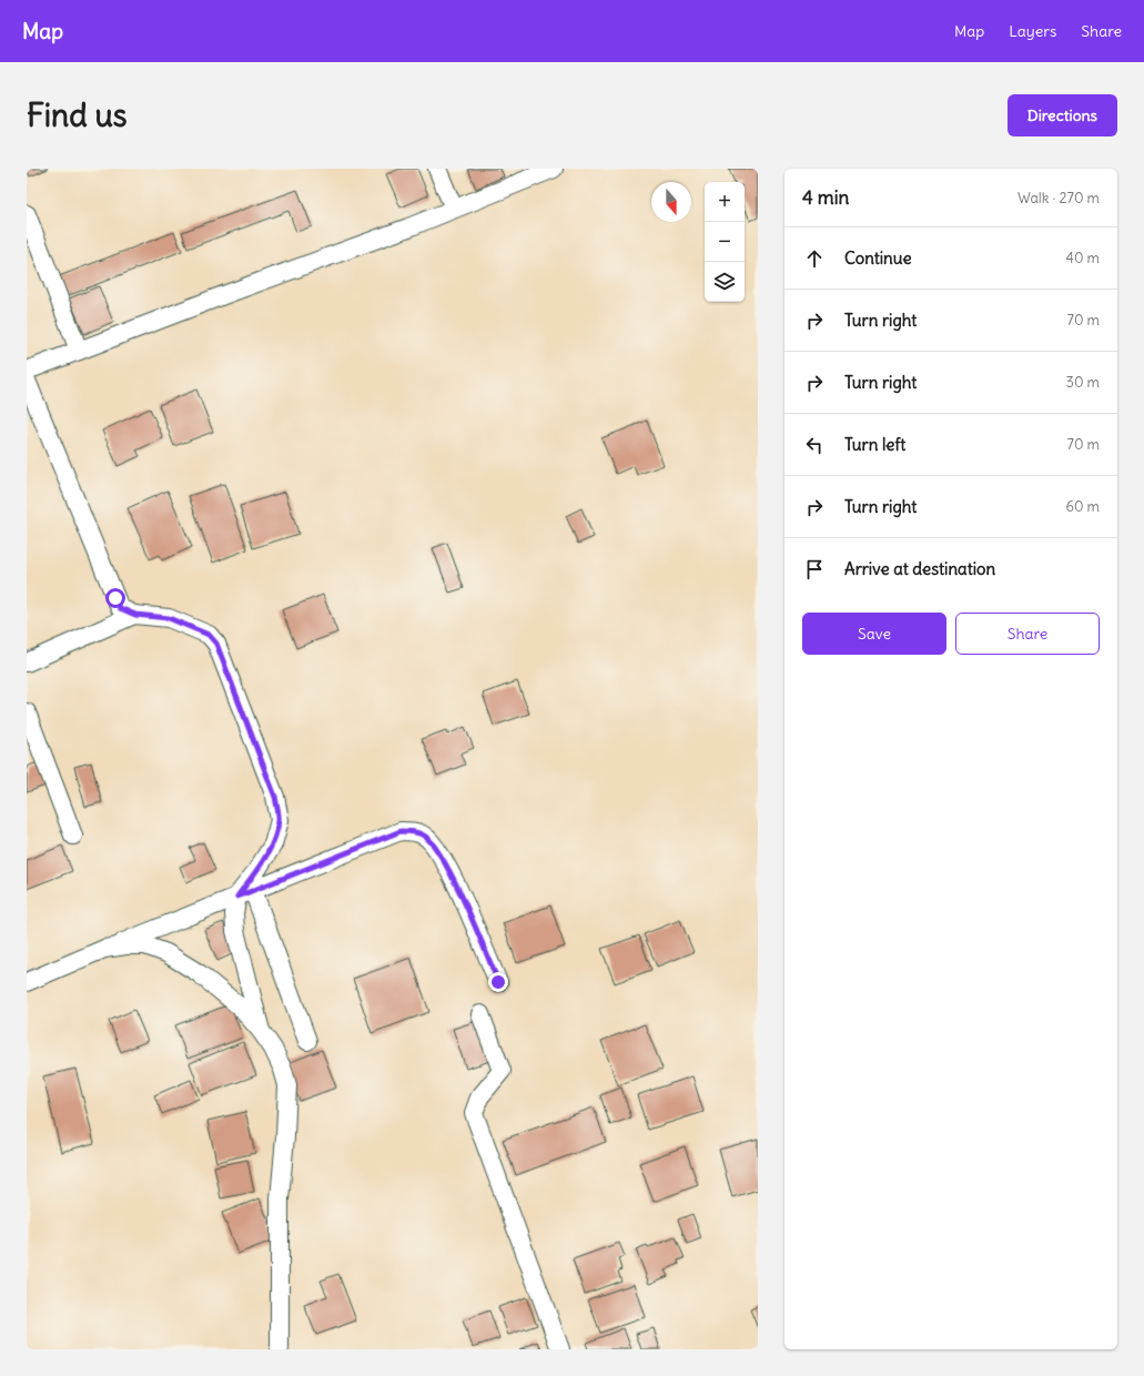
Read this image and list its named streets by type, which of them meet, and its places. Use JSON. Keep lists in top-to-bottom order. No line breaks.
{"north":"bottom","page":{"header":"Map","nav":["Map","Layers","Share"],"buttons":["Directions",["Save","Share"]],"title":"Find us","heading":["4 min","Walk · 270 m"],"map_buttons":["+","−"],"list":[["Continue","40 m"],["Turn right","70 m"],["Turn right","30 m"],["Turn left","70 m"],["Turn right","60 m"],"Arrive at destination"]}}
